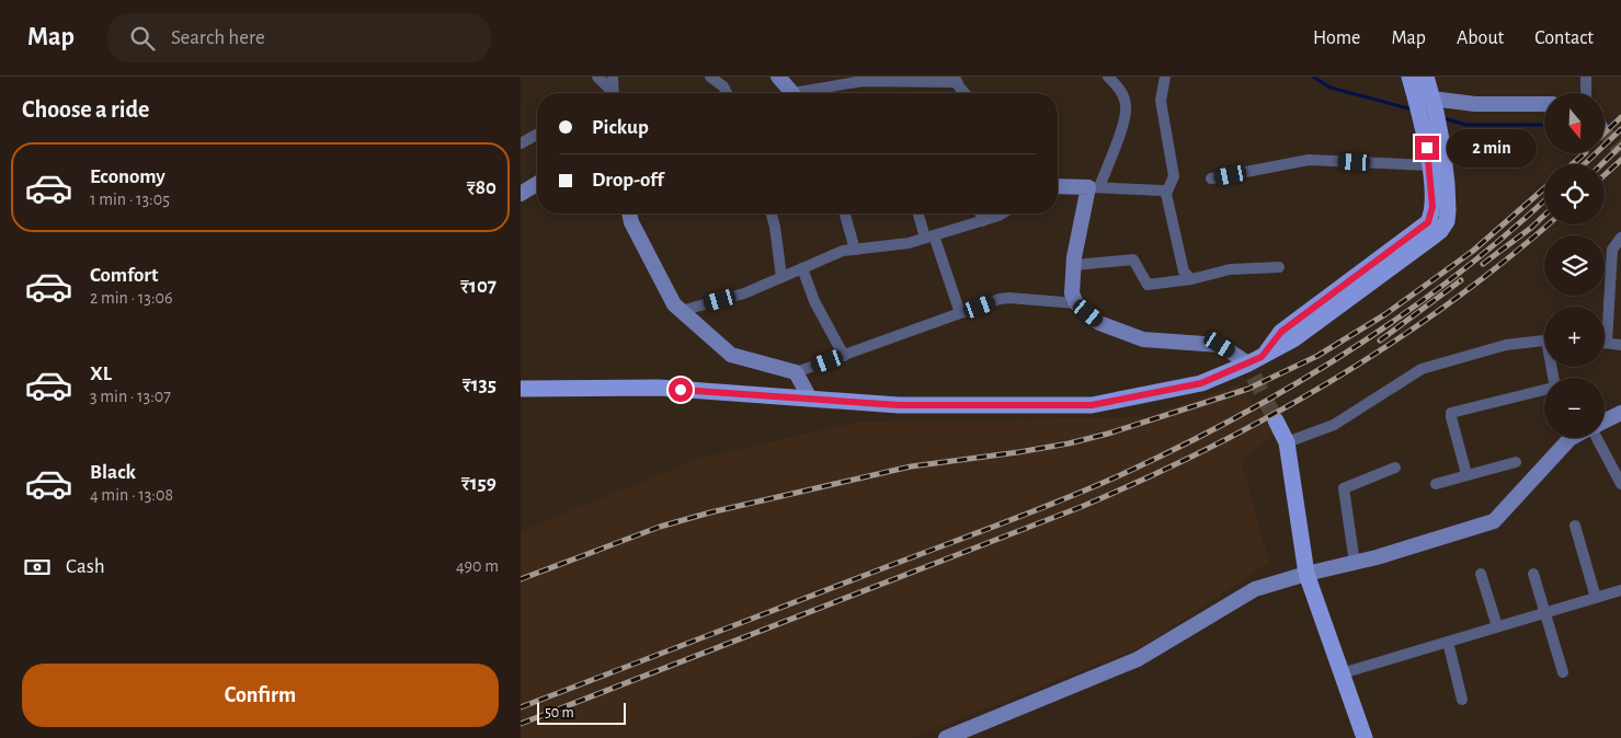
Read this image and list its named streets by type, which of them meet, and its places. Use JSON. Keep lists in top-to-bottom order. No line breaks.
{"scale_bar":"50 m","north":"bottom","page":{"header":"Map","search":"Search here","nav":["Home","Map","About","Contact"],"heading":"Choose a ride","map_buttons":["+","−"],"banner":["Pickup","Drop-off"],"bubble":"2 min","list":[{"name":"Economy","note":"1 min · 13:05","value":"₹80"},{"name":"Comfort","note":"2 min · 13:06","value":"₹107"},{"name":"XL","note":"3 min · 13:07","value":"₹135"},{"name":"Black","note":"4 min · 13:08","value":"₹159"}],"pay":["Cash","490 m"],"buttons":"Confirm","scale":"50 m"}}
